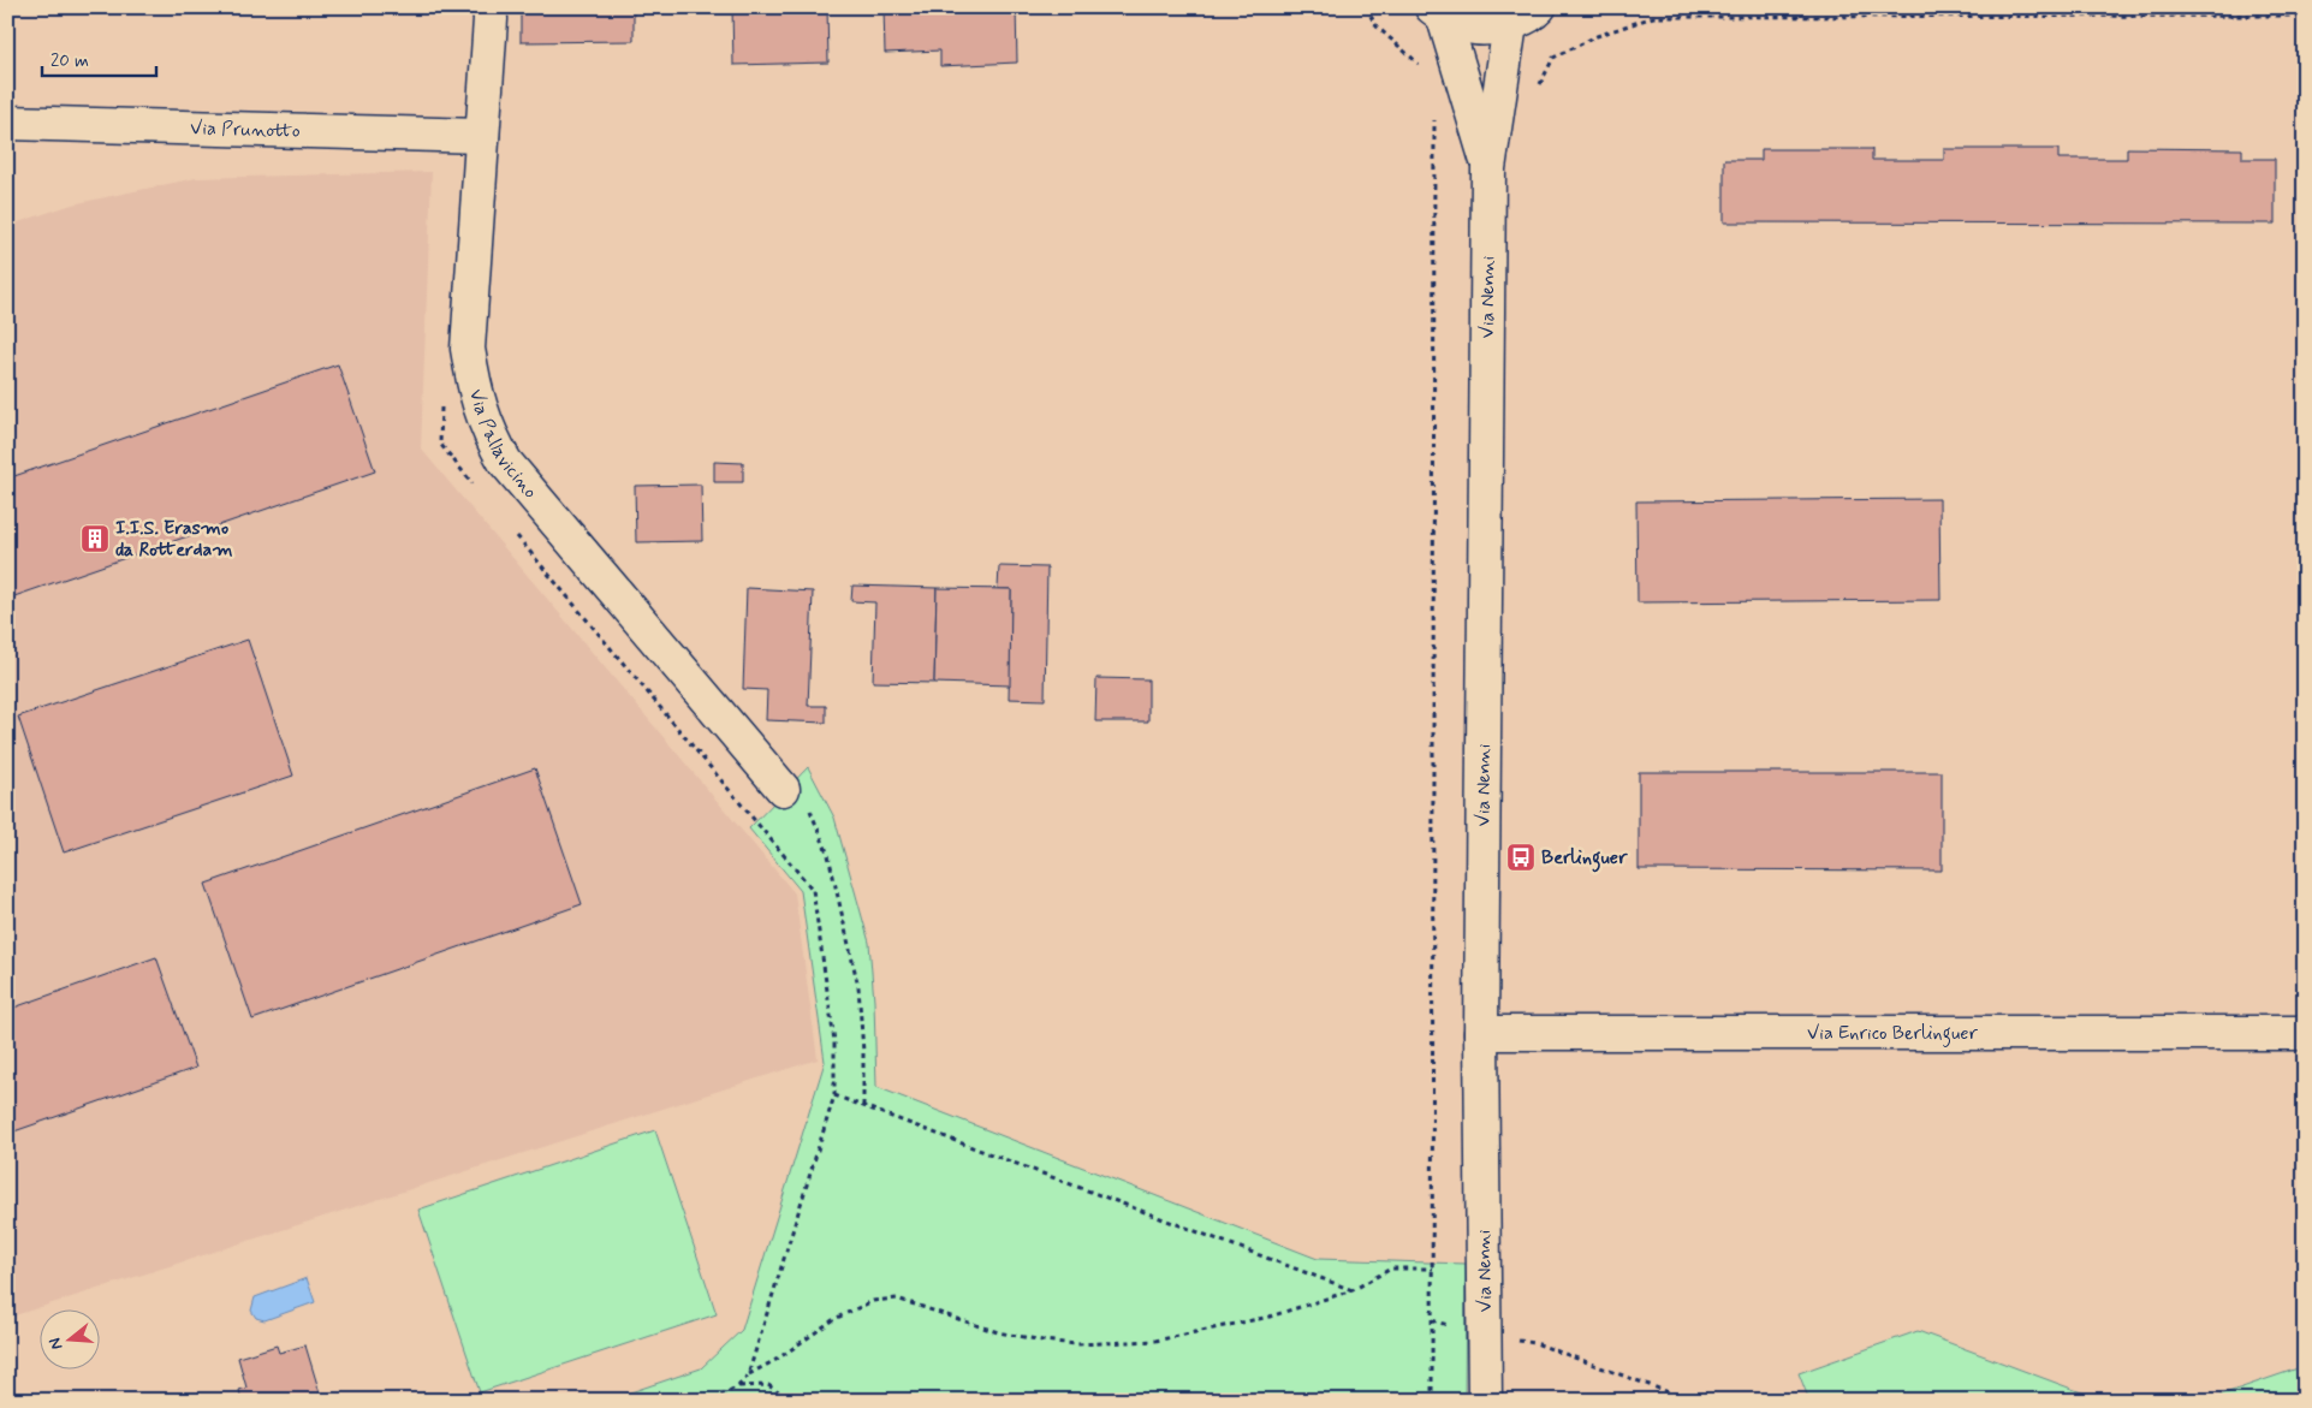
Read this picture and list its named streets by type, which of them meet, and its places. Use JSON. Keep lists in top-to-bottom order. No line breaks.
{"streets":{"street":["Via Prunotto","Via Nenni","Via Pallavicino","Via Enrico Berlinguer"]},"crossings":[["Via Prunotto","Via Pallavicino"],["Via Nenni","Via Enrico Berlinguer"]],"places":{"building":["I.I.S. Erasmo da Rotterdam"],"bus stop":["Berlinguer"]},"scale_bar":"20 m","north":"left"}
